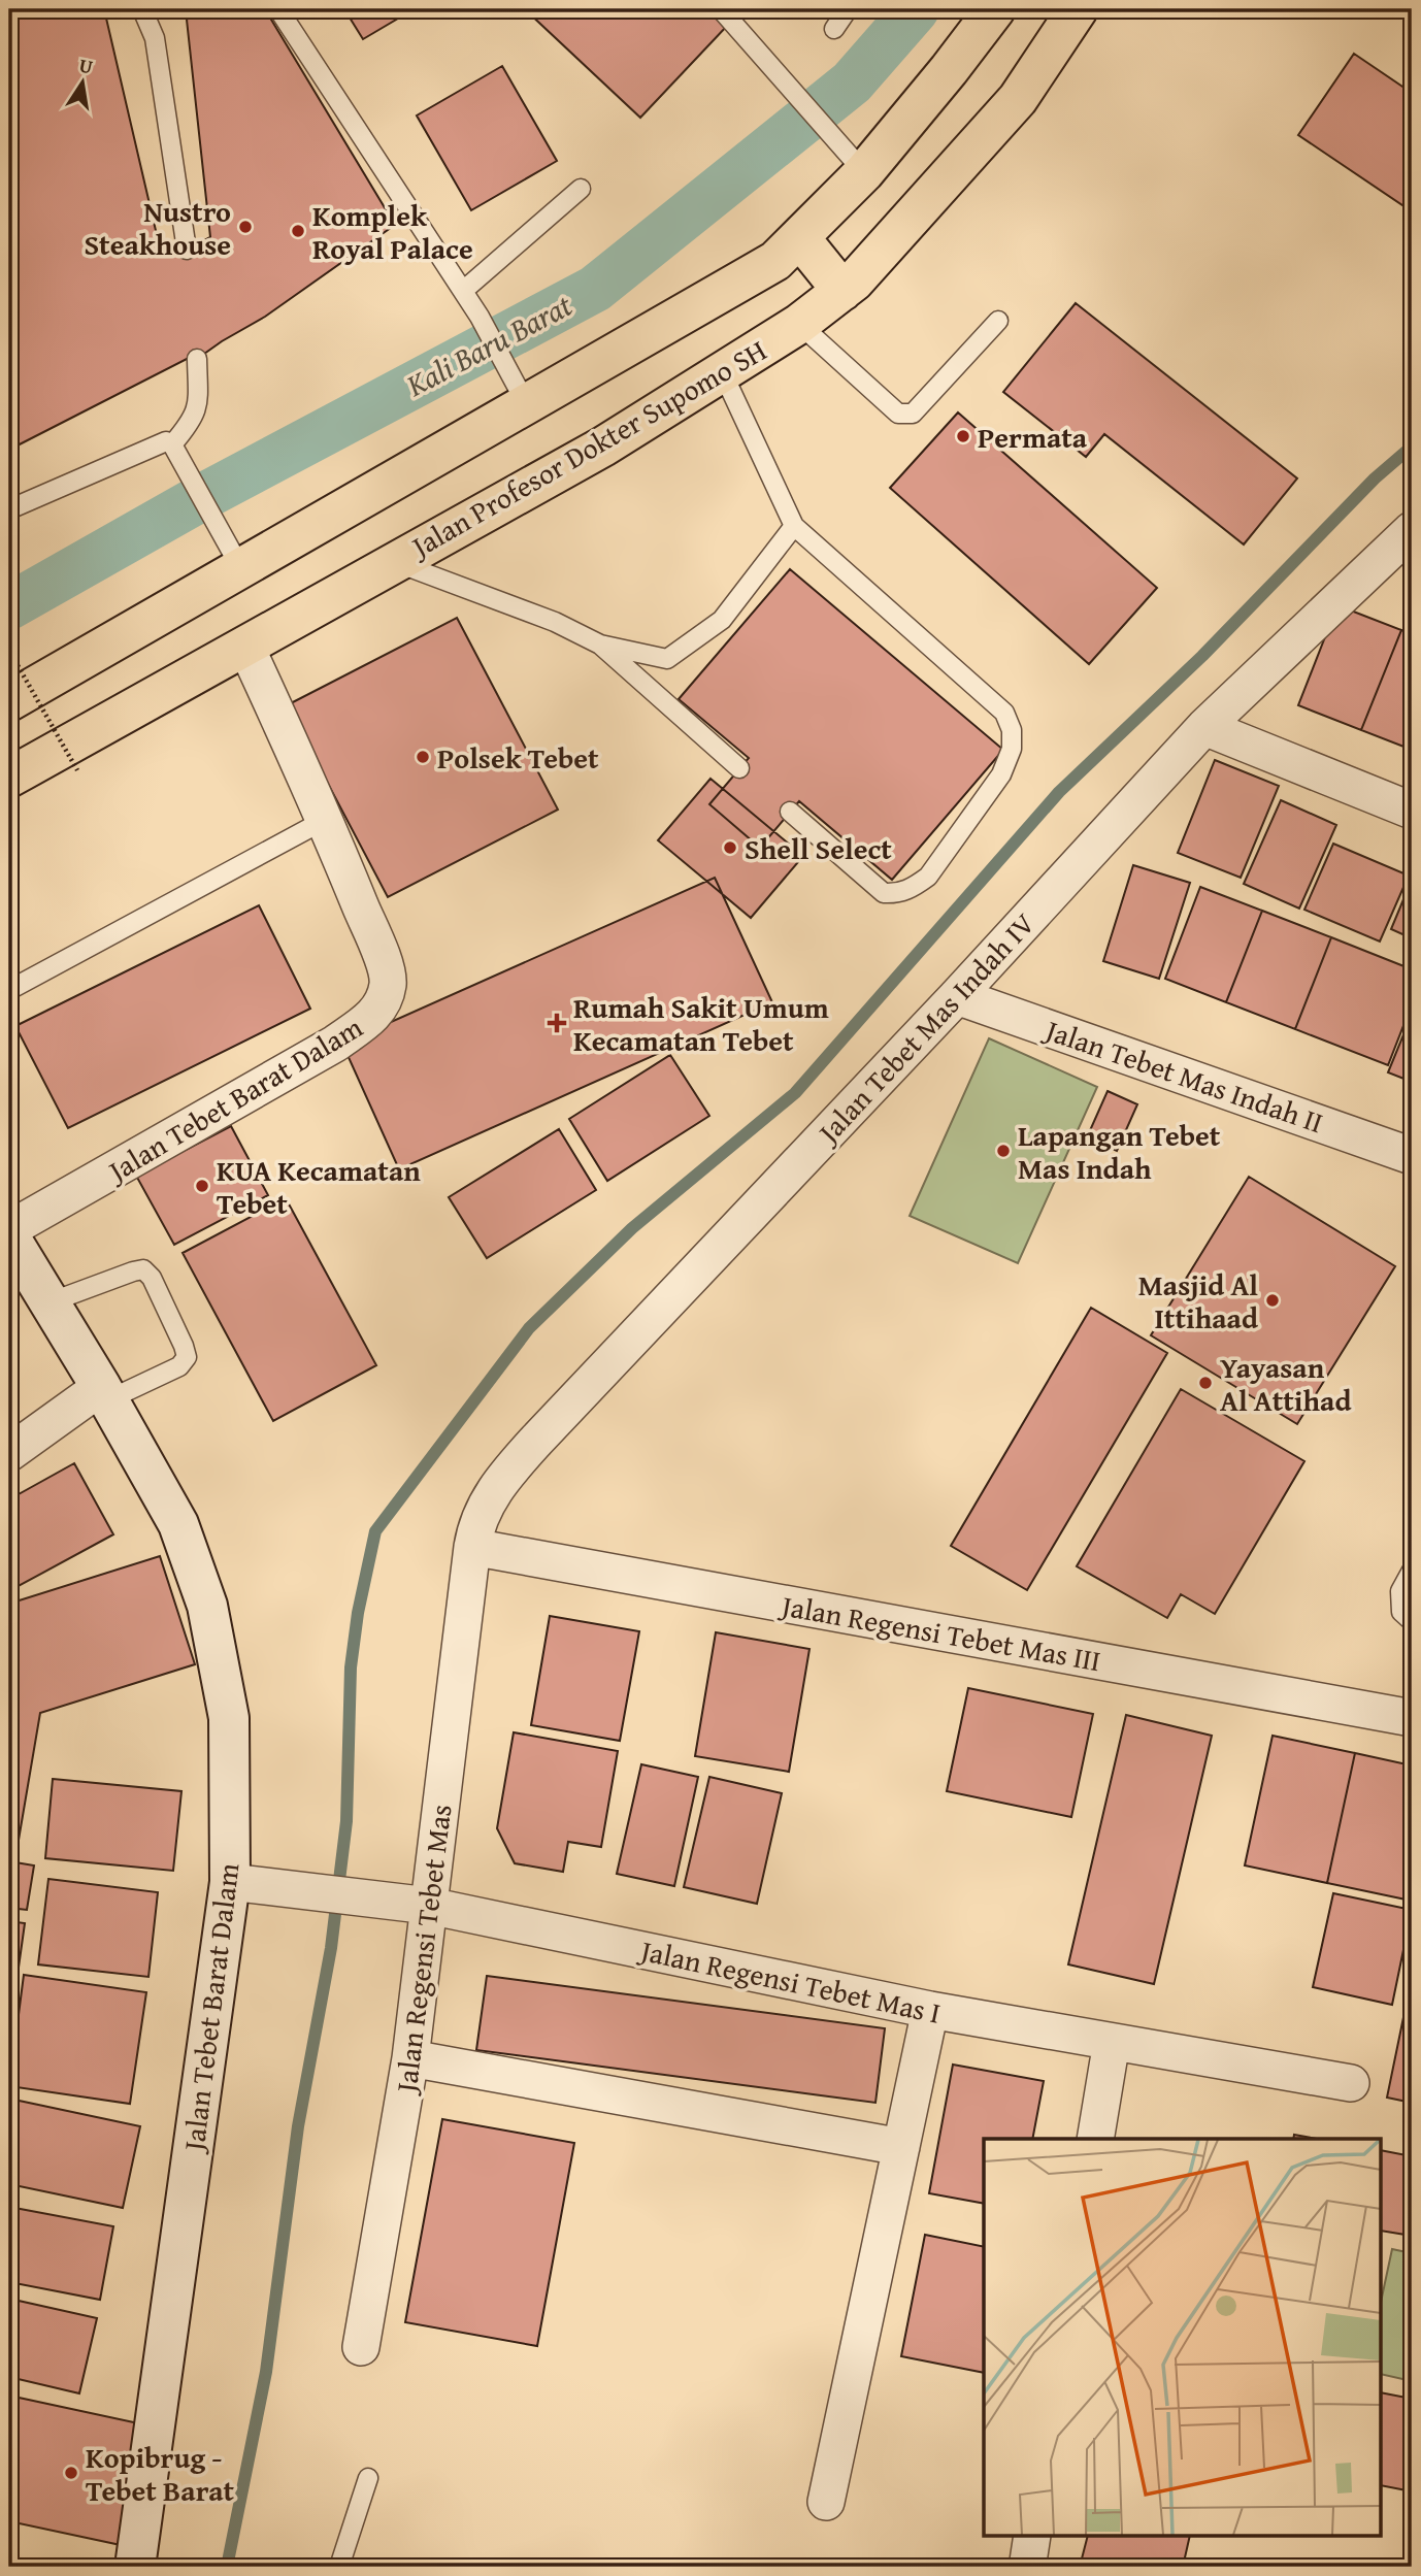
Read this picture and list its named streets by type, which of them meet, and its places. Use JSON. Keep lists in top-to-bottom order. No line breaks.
{"streets":{"main road":["Jalan Profesor Dokter Supomo SH"],"street":["Jalan Tebet Mas Indah IV","Jalan Tebet Mas Indah II","Jalan Tebet Barat Dalam","Jalan Regensi Tebet Mas III","Jalan Regensi Tebet Mas","Jalan Regensi Tebet Mas I"]},"crossings":[["Jalan Profesor Dokter Supomo SH","Jalan Tebet Barat Dalam"],["Jalan Tebet Mas Indah IV","Jalan Tebet Mas Indah II"],["Jalan Tebet Mas Indah IV","Jalan Regensi Tebet Mas III"],["Jalan Tebet Mas Indah IV","Jalan Regensi Tebet Mas"],["Jalan Tebet Barat Dalam","Jalan Regensi Tebet Mas I"],["Jalan Regensi Tebet Mas III","Jalan Regensi Tebet Mas"],["Jalan Regensi Tebet Mas","Jalan Regensi Tebet Mas I"]],"water":["Kali Baru Barat"],"places":{"other":["Nustro Steakhouse","Komplek Royal Palace","Permata","Polsek Tebet","Shell Select","Lapangan Tebet Mas Indah","KUA Kecamatan Tebet","Masjid Al Ittihaad","Yayasan Al Attihad","Kopibrug - Tebet Barat"],"health":["Rumah Sakit Umum Kecamatan Tebet"]},"north":"top"}
